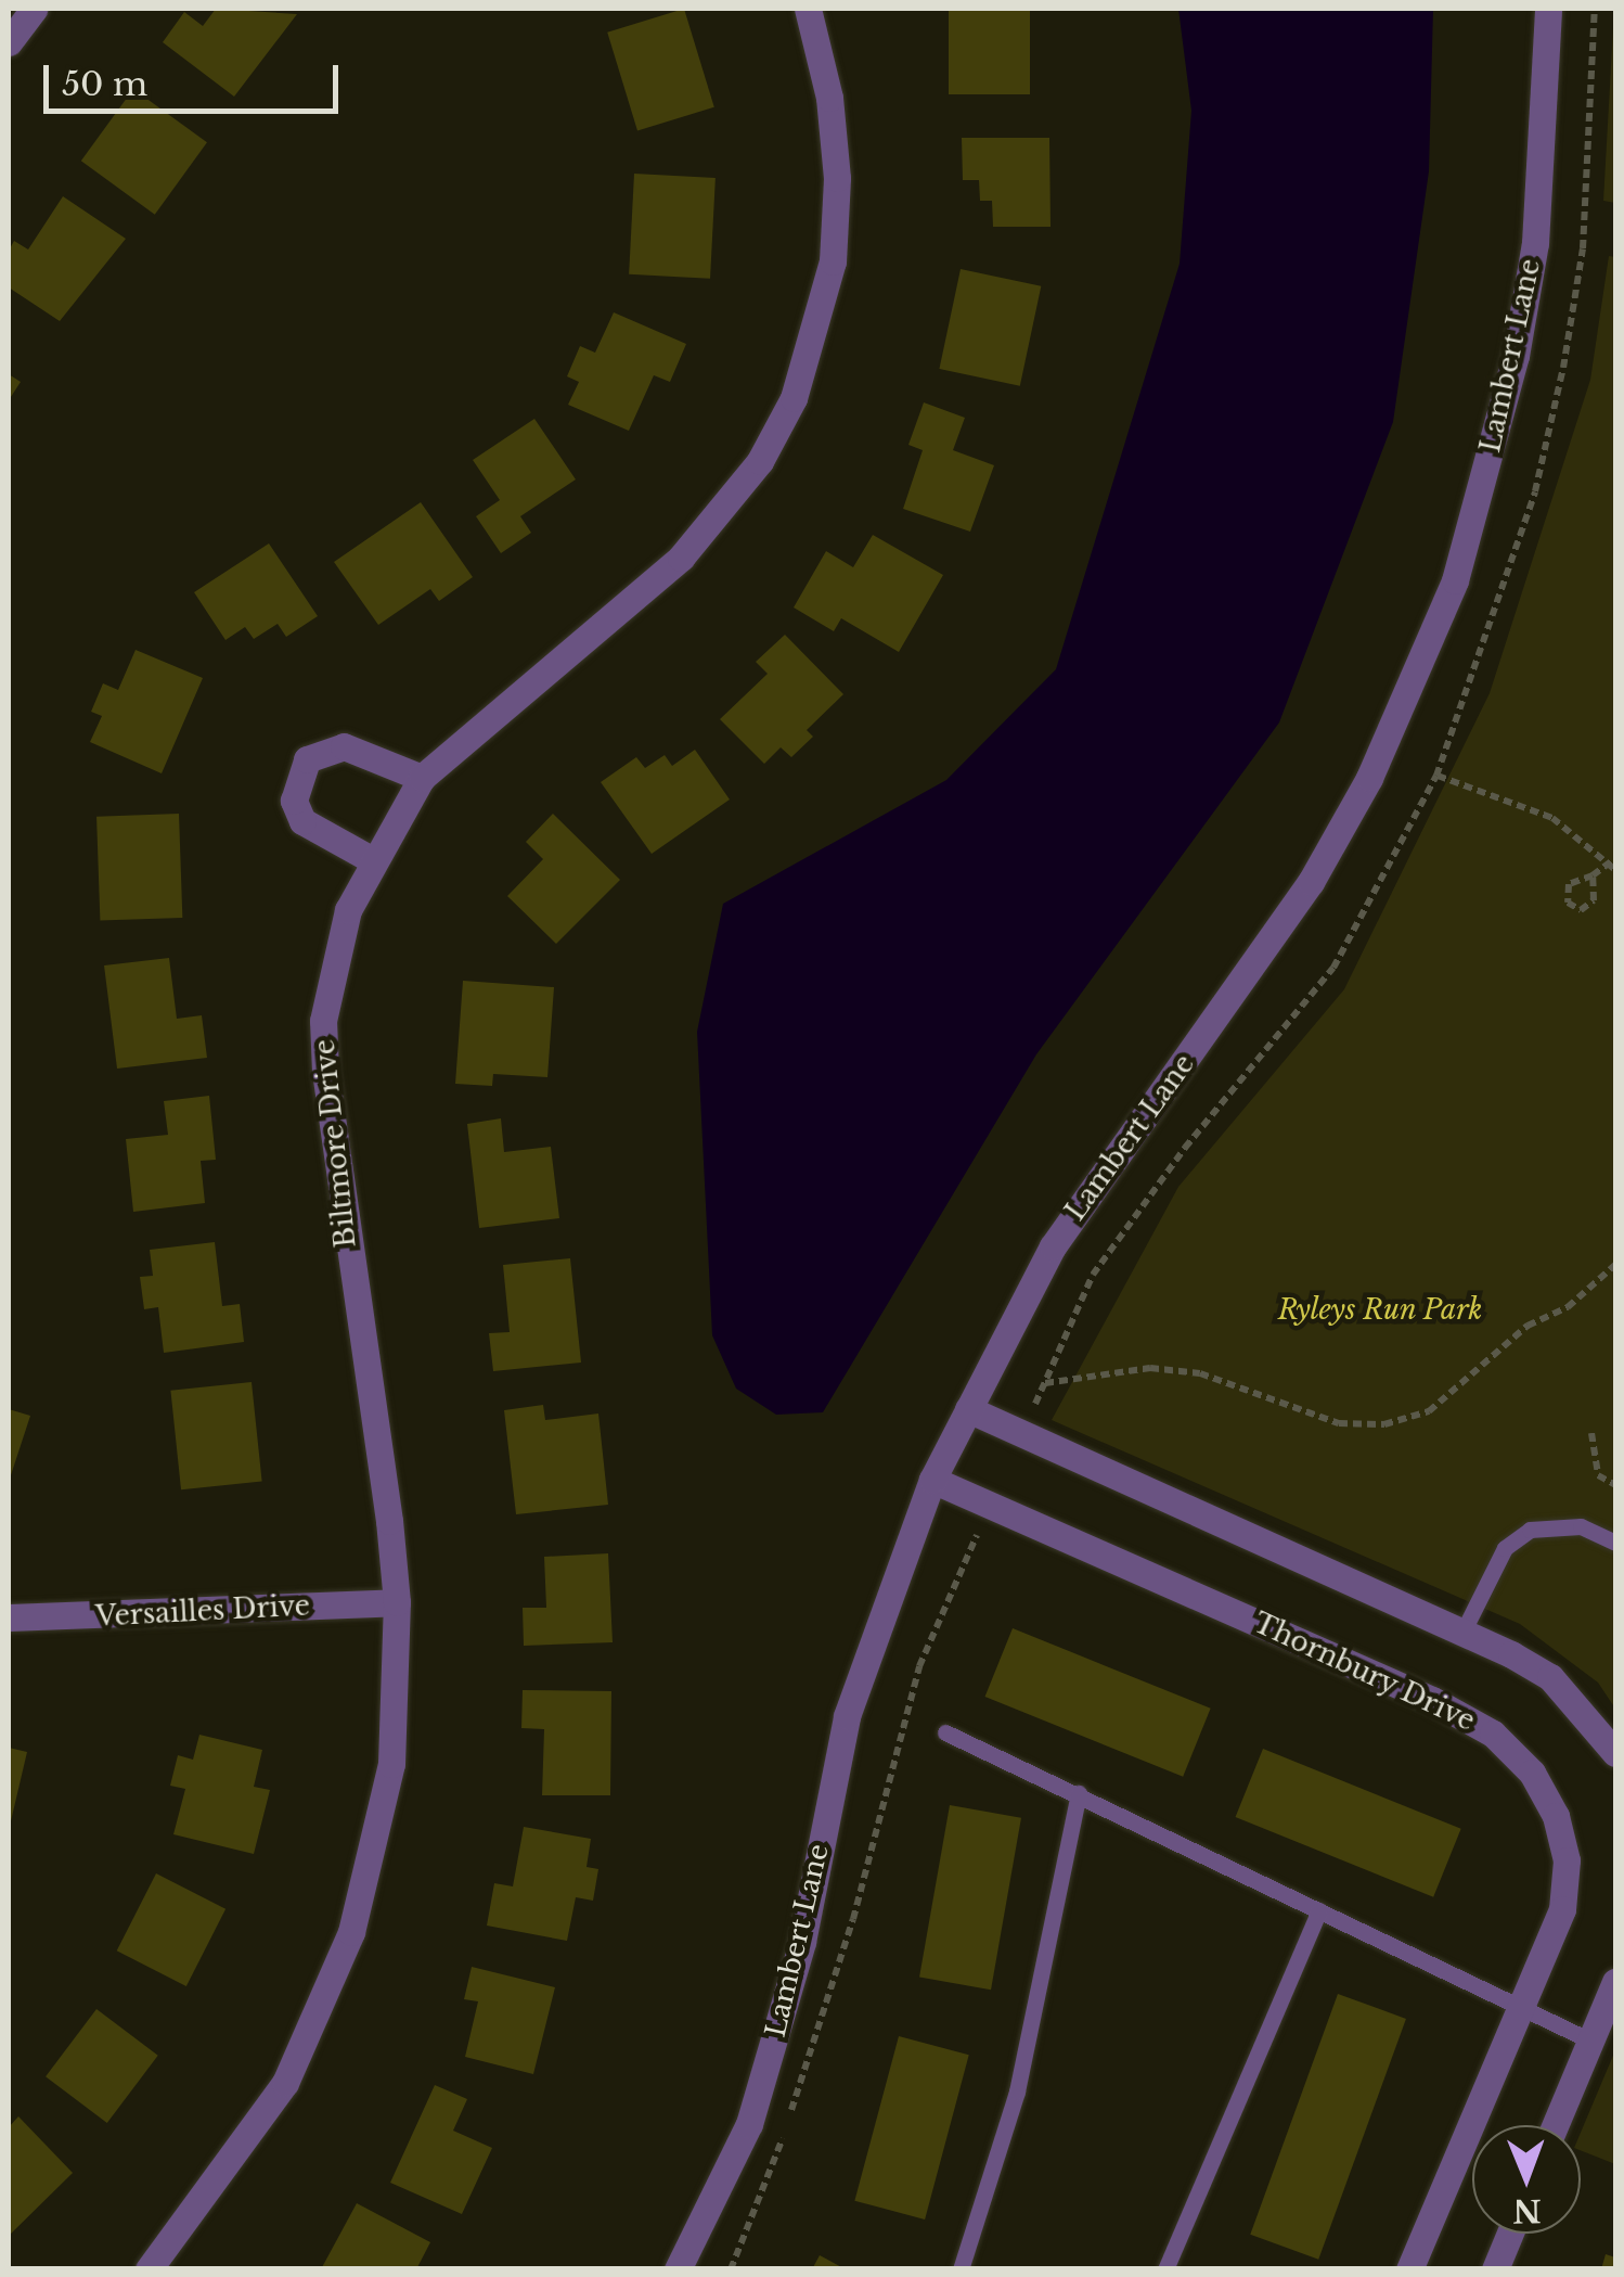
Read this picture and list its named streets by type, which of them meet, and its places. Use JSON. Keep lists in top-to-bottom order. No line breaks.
{"streets":{"street":["Lambert Lane","Biltmore Drive","Versailles Drive","Thornbury Drive"]},"crossings":[["Lambert Lane","Thornbury Drive"],["Biltmore Drive","Versailles Drive"]],"parks":["Ryleys Run Park"],"scale_bar":"50 m","north":"bottom"}
